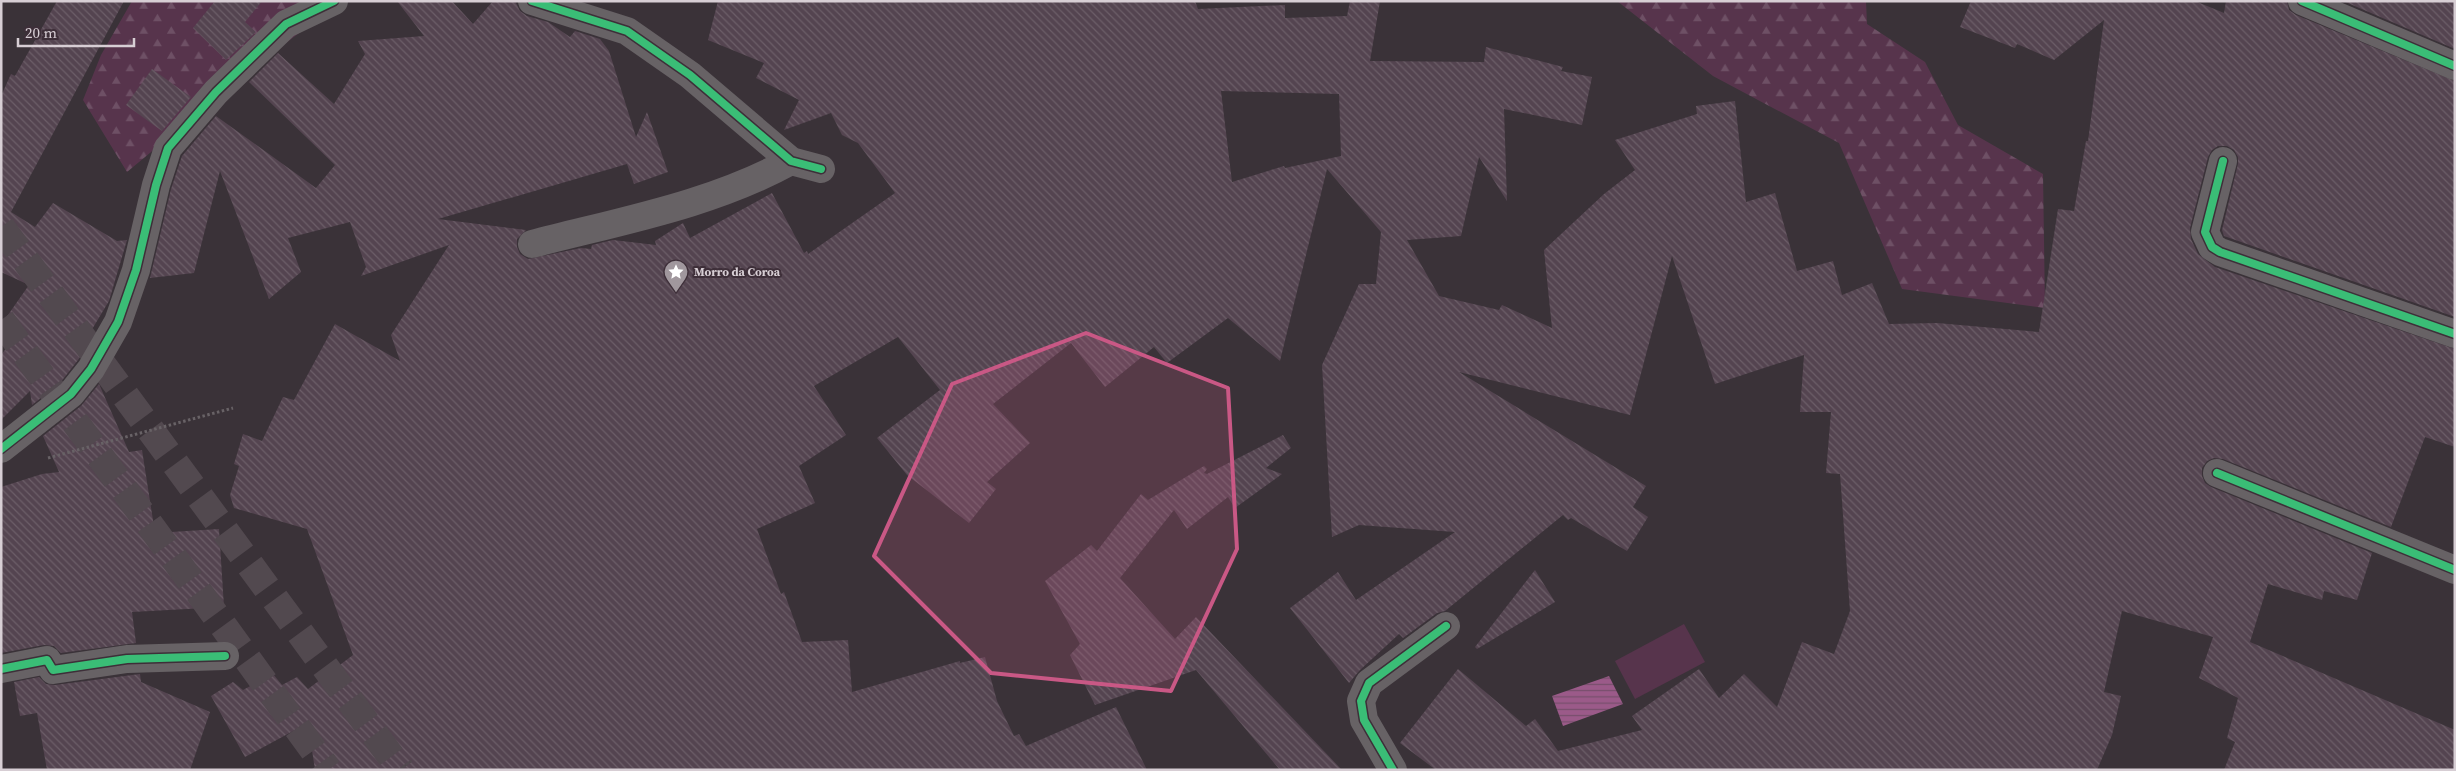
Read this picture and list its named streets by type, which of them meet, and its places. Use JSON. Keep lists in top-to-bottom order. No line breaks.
{"places":{"place":["Morro da Coroa"]},"scale_bar":"20 m"}
